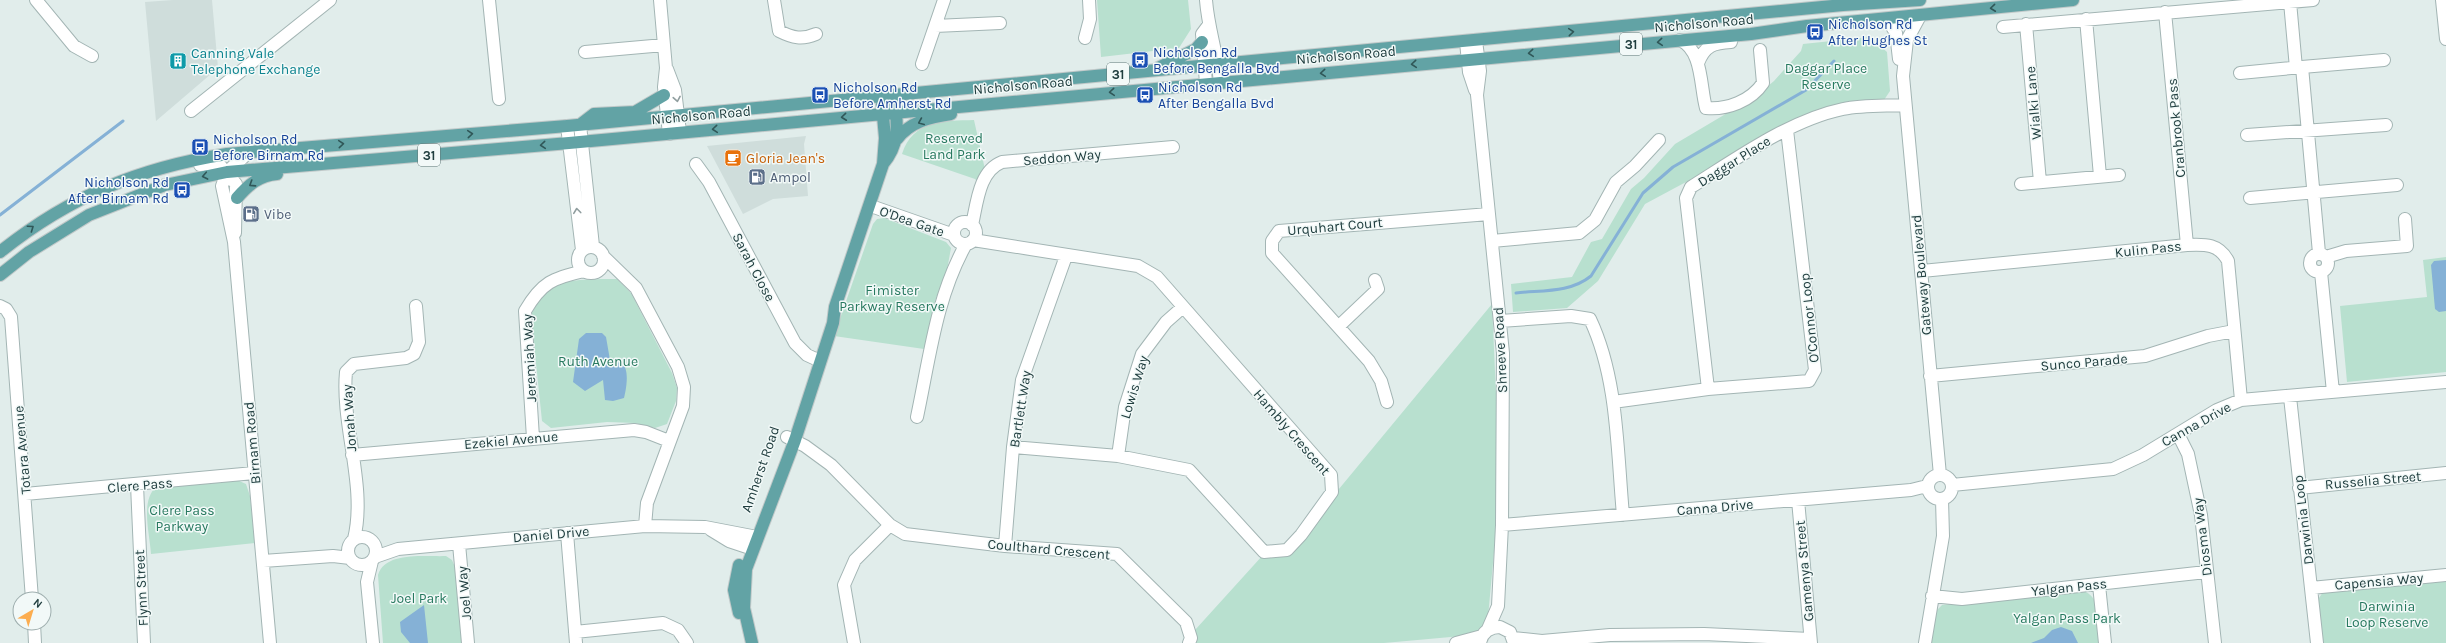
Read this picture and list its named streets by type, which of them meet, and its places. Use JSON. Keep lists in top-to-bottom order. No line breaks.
{"streets":{"main road":["Nicholson Road","31","Amherst Road"],"street":["Wialki Lane","Cranbrook Pass","Seddon Way","Daggar Place","O'Dea Gate","Urquhart Court","Kulin Pass","Sarah Close","Gateway Boulevard","O'Connor Loop","Shreeve Road","Jeremiah Way","Sunco Parade","Lowis Way","Bartlett Way","Jonah Way","Canna Drive","Hambly Crescent","Ezekiel Avenue","Birnam Road","Totara Avenue","Russelia Street","Clere Pass","Darwinia Loop","Daniel Drive","Diosma Way","Coulthard Crescent","Gamenya Street","Capensia Way","Yalgan Pass","Flynn Street","Joel Way"]},"crossings":[["Nicholson Road","Gateway Boulevard"],["Nicholson Road","Shreeve Road"],["Nicholson Road","Birnam Road"],["Nicholson Road","Amherst Road"],["Cranbrook Pass","Kulin Pass"],["Seddon Way","O'Dea Gate"],["Seddon Way","Hambly Crescent"],["Daggar Place","Gateway Boulevard"],["Daggar Place","O'Connor Loop"],["O'Dea Gate","Hambly Crescent"],["O'Dea Gate","Amherst Road"],["Urquhart Court","Shreeve Road"],["Kulin Pass","Gateway Boulevard"],["Kulin Pass","Sunco Parade"],["Kulin Pass","Canna Drive"],["Sarah Close","Amherst Road"],["Gateway Boulevard","Sunco Parade"],["Gateway Boulevard","Canna Drive"],["Shreeve Road","Canna Drive"],["Jeremiah Way","Ezekiel Avenue"],["Lowis Way","Hambly Crescent"],["Bartlett Way","Hambly Crescent"],["Bartlett Way","Coulthard Crescent"],["Jonah Way","Ezekiel Avenue"],["Jonah Way","Daniel Drive"],["Canna Drive","Darwinia Loop"],["Canna Drive","Diosma Way"],["Canna Drive","Gamenya Street"],["Birnam Road","Clere Pass"],["Birnam Road","Daniel Drive"],["Totara Avenue","Clere Pass"],["Amherst Road","Daniel Drive"],["Amherst Road","Coulthard Crescent"],["Russelia Street","Darwinia Loop"],["Clere Pass","Flynn Street"],["Darwinia Loop","Capensia Way"],["Daniel Drive","Joel Way"],["Diosma Way","Yalgan Pass"]],"parks":["Daggar Place Reserve","Reserved Land Park","Fimister Parkway Reserve","Ruth Avenue","Clere Pass Parkway","Joel Park","Darwinia Loop Reserve","Yalgan Pass Park"],"places":{"bus stop":["Nicholson Rd After Hughes St","Nicholson Rd Before Bengalla Bvd","Nicholson Rd Before Amherst Rd","Nicholson Rd After Bengalla Bvd","Nicholson Rd Before Birnam Rd","Nicholson Rd After Birnam Rd"],"building":["Canning Vale Telephone Exchange"],"cafe":["Gloria Jean's"],"fuel station":["Ampol","Vibe"]},"north":"top right"}
